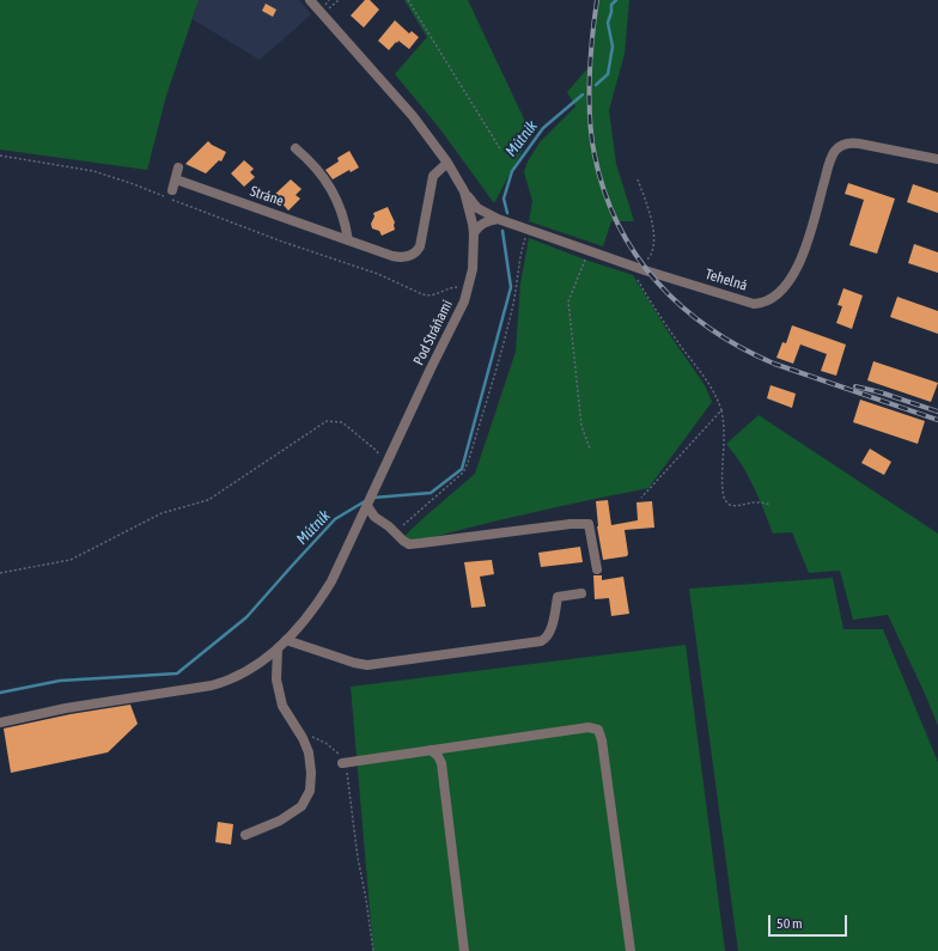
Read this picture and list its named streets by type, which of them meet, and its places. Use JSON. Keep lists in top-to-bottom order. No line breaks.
{"streets":{"street":["Stráne","Tehelná","Pod Stráňami"]},"crossings":[["Stráne","Pod Stráňami"],["Tehelná","Pod Stráňami"]],"water":["Mútnik"],"scale_bar":"50 m"}
